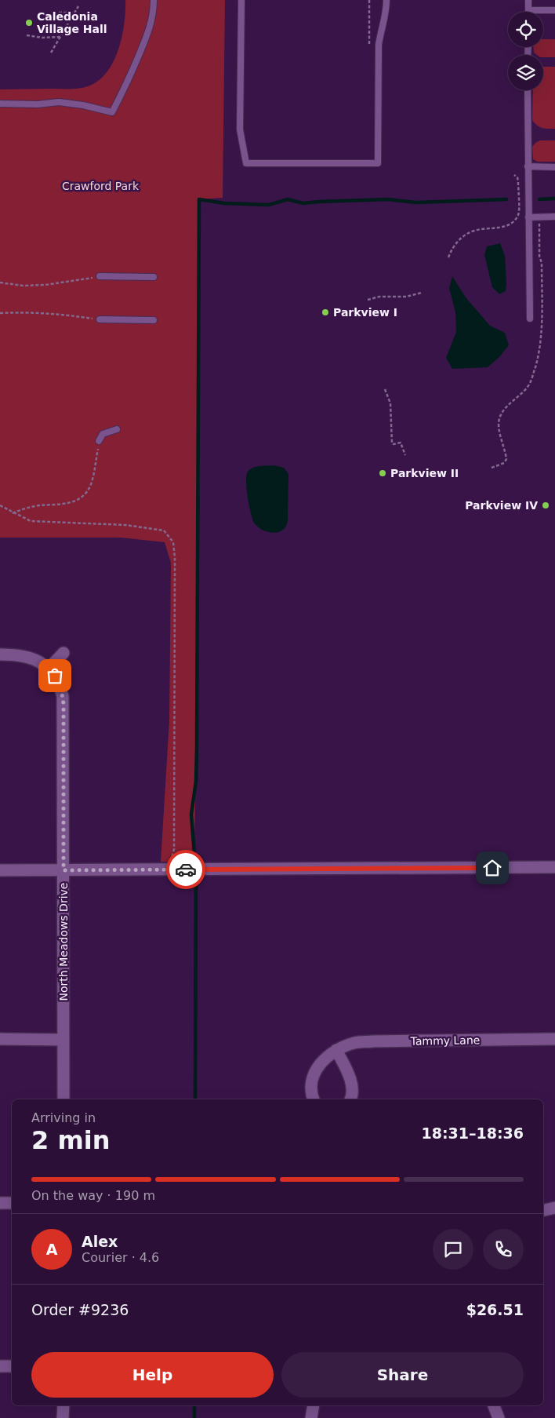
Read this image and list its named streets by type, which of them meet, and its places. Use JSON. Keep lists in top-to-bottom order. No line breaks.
{"streets":{"street":["North Meadows Drive","Tammy Lane"]},"parks":["Crawford Park"],"places":["Caledonia Village Hall","Parkview I","Parkview II","Parkview IV"],"page":{"heading":["2 min","Arriving in","18:31–18:36"],"panel":["Alex","Courier · 4.6","Order #9236","$26.51"],"bar":"On the way · 190 m","round":"A","buttons":["Help","Share"]}}
